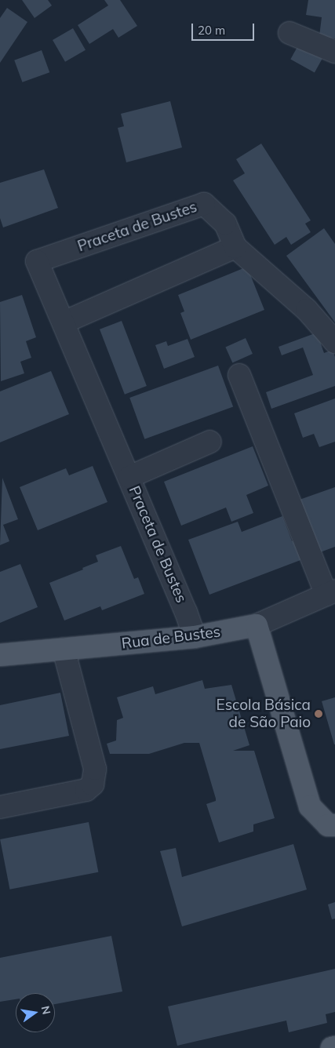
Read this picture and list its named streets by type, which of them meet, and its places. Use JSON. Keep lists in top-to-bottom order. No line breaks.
{"streets":{"main road":["Rua de Bustes"],"street":["Praceta de Bustes"]},"crossings":[["Praceta de Bustes","Rua de Bustes"]],"places":["Escola Básica de São Paio"],"scale_bar":"20 m","north":"right"}
